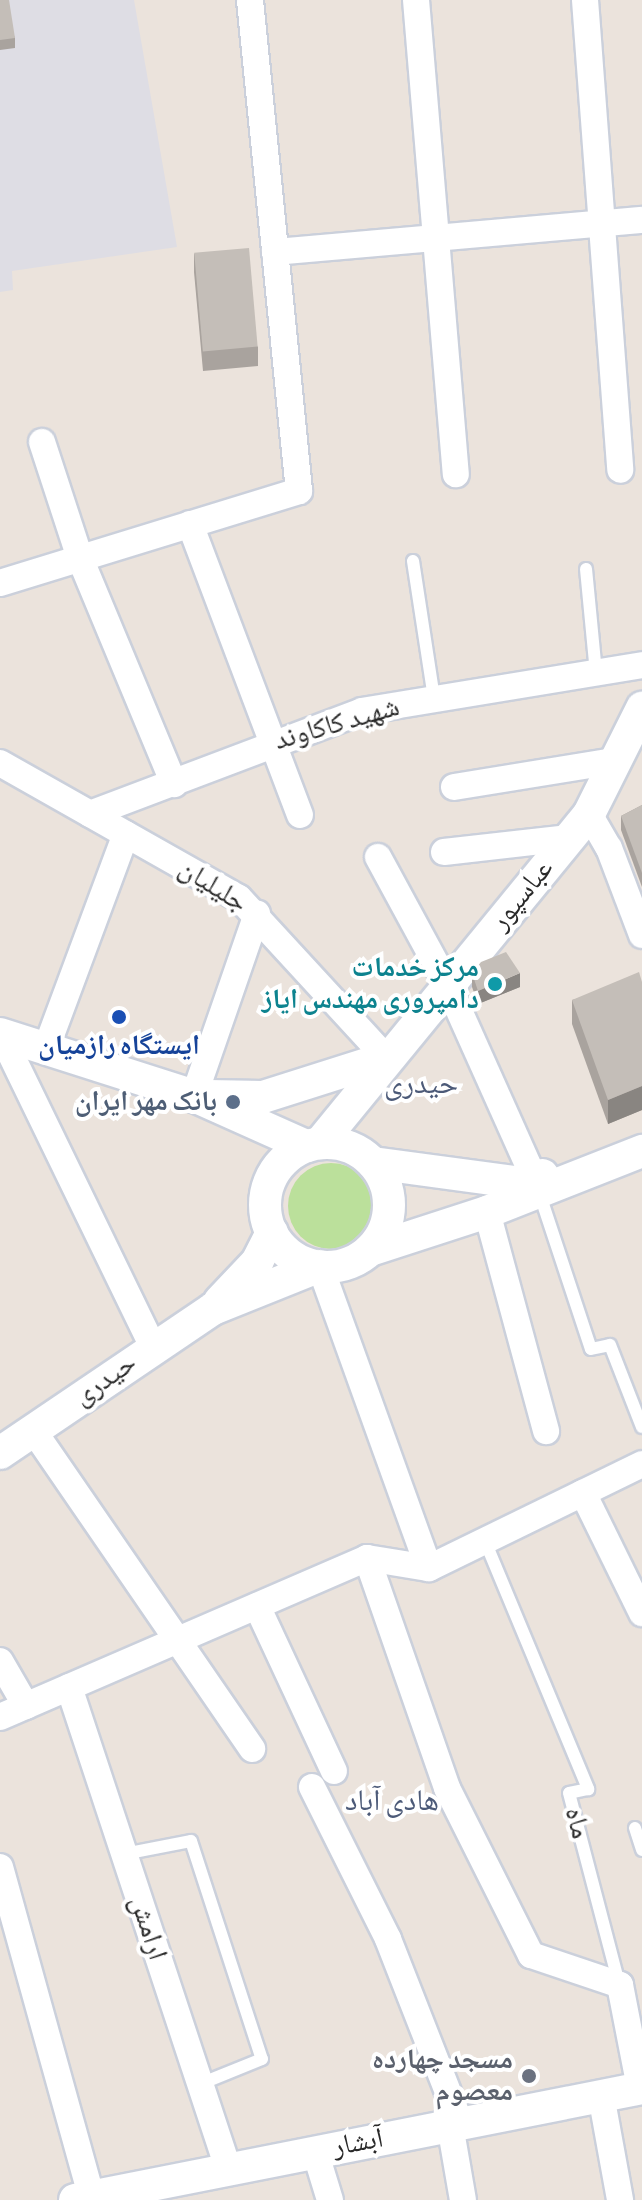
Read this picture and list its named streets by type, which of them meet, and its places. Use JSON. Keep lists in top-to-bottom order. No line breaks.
{"streets":{"street":["شهید کاکاوند","جلیلیان","عباسپور","حیدری","ماه","ارامش","آبشار"]},"crossings":[["شهید کاکاوند","جلیلیان"],["جلیلیان","عباسپور"],["ماه","آبشار"],["ارامش","آبشار"]],"districts":["حیدری","هادی آباد"],"places":["مرکز خدمات دامپروری مهندس ایاز","ایستگاه رازمیان","بانک مهر ایران","مسجد چهارده معصوم"]}
